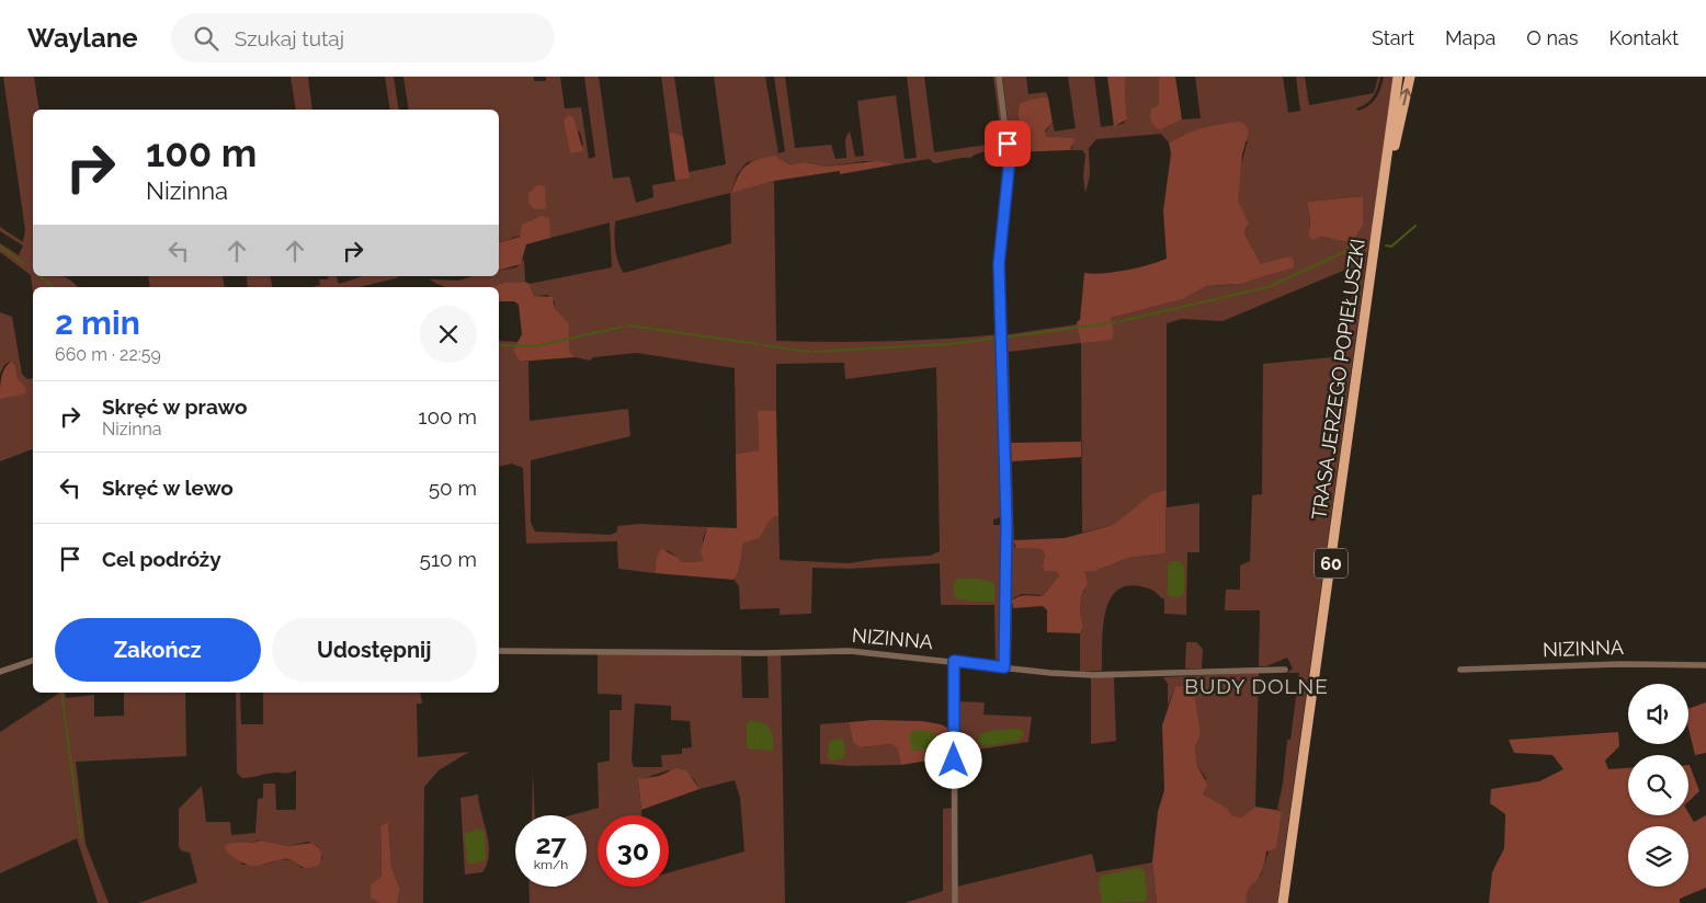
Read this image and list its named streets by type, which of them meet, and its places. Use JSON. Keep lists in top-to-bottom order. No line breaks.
{"streets":{"main road":["TRASA JERZEGO POPIEŁUSZKI","60"],"street":["NIZINNA"]},"districts":["BUDY DOLNE"],"page":{"header":"Waylane","search":"Szukaj tutaj","nav":["Start","Mapa","O nas","Kontakt"],"turn":["100 m","Nizinna"],"heading":["2 min","660 m · 22:59"],"list":[{"name":"Skręć w prawo","note":"Nizinna","value":"100 m"},{"name":"Skręć w lewo","value":"50 m"},{"name":"Cel podróży","value":"510 m"}],"buttons":["Zakończ","Udostępnij"],"speed":"27 km/h","limit":"30"}}
